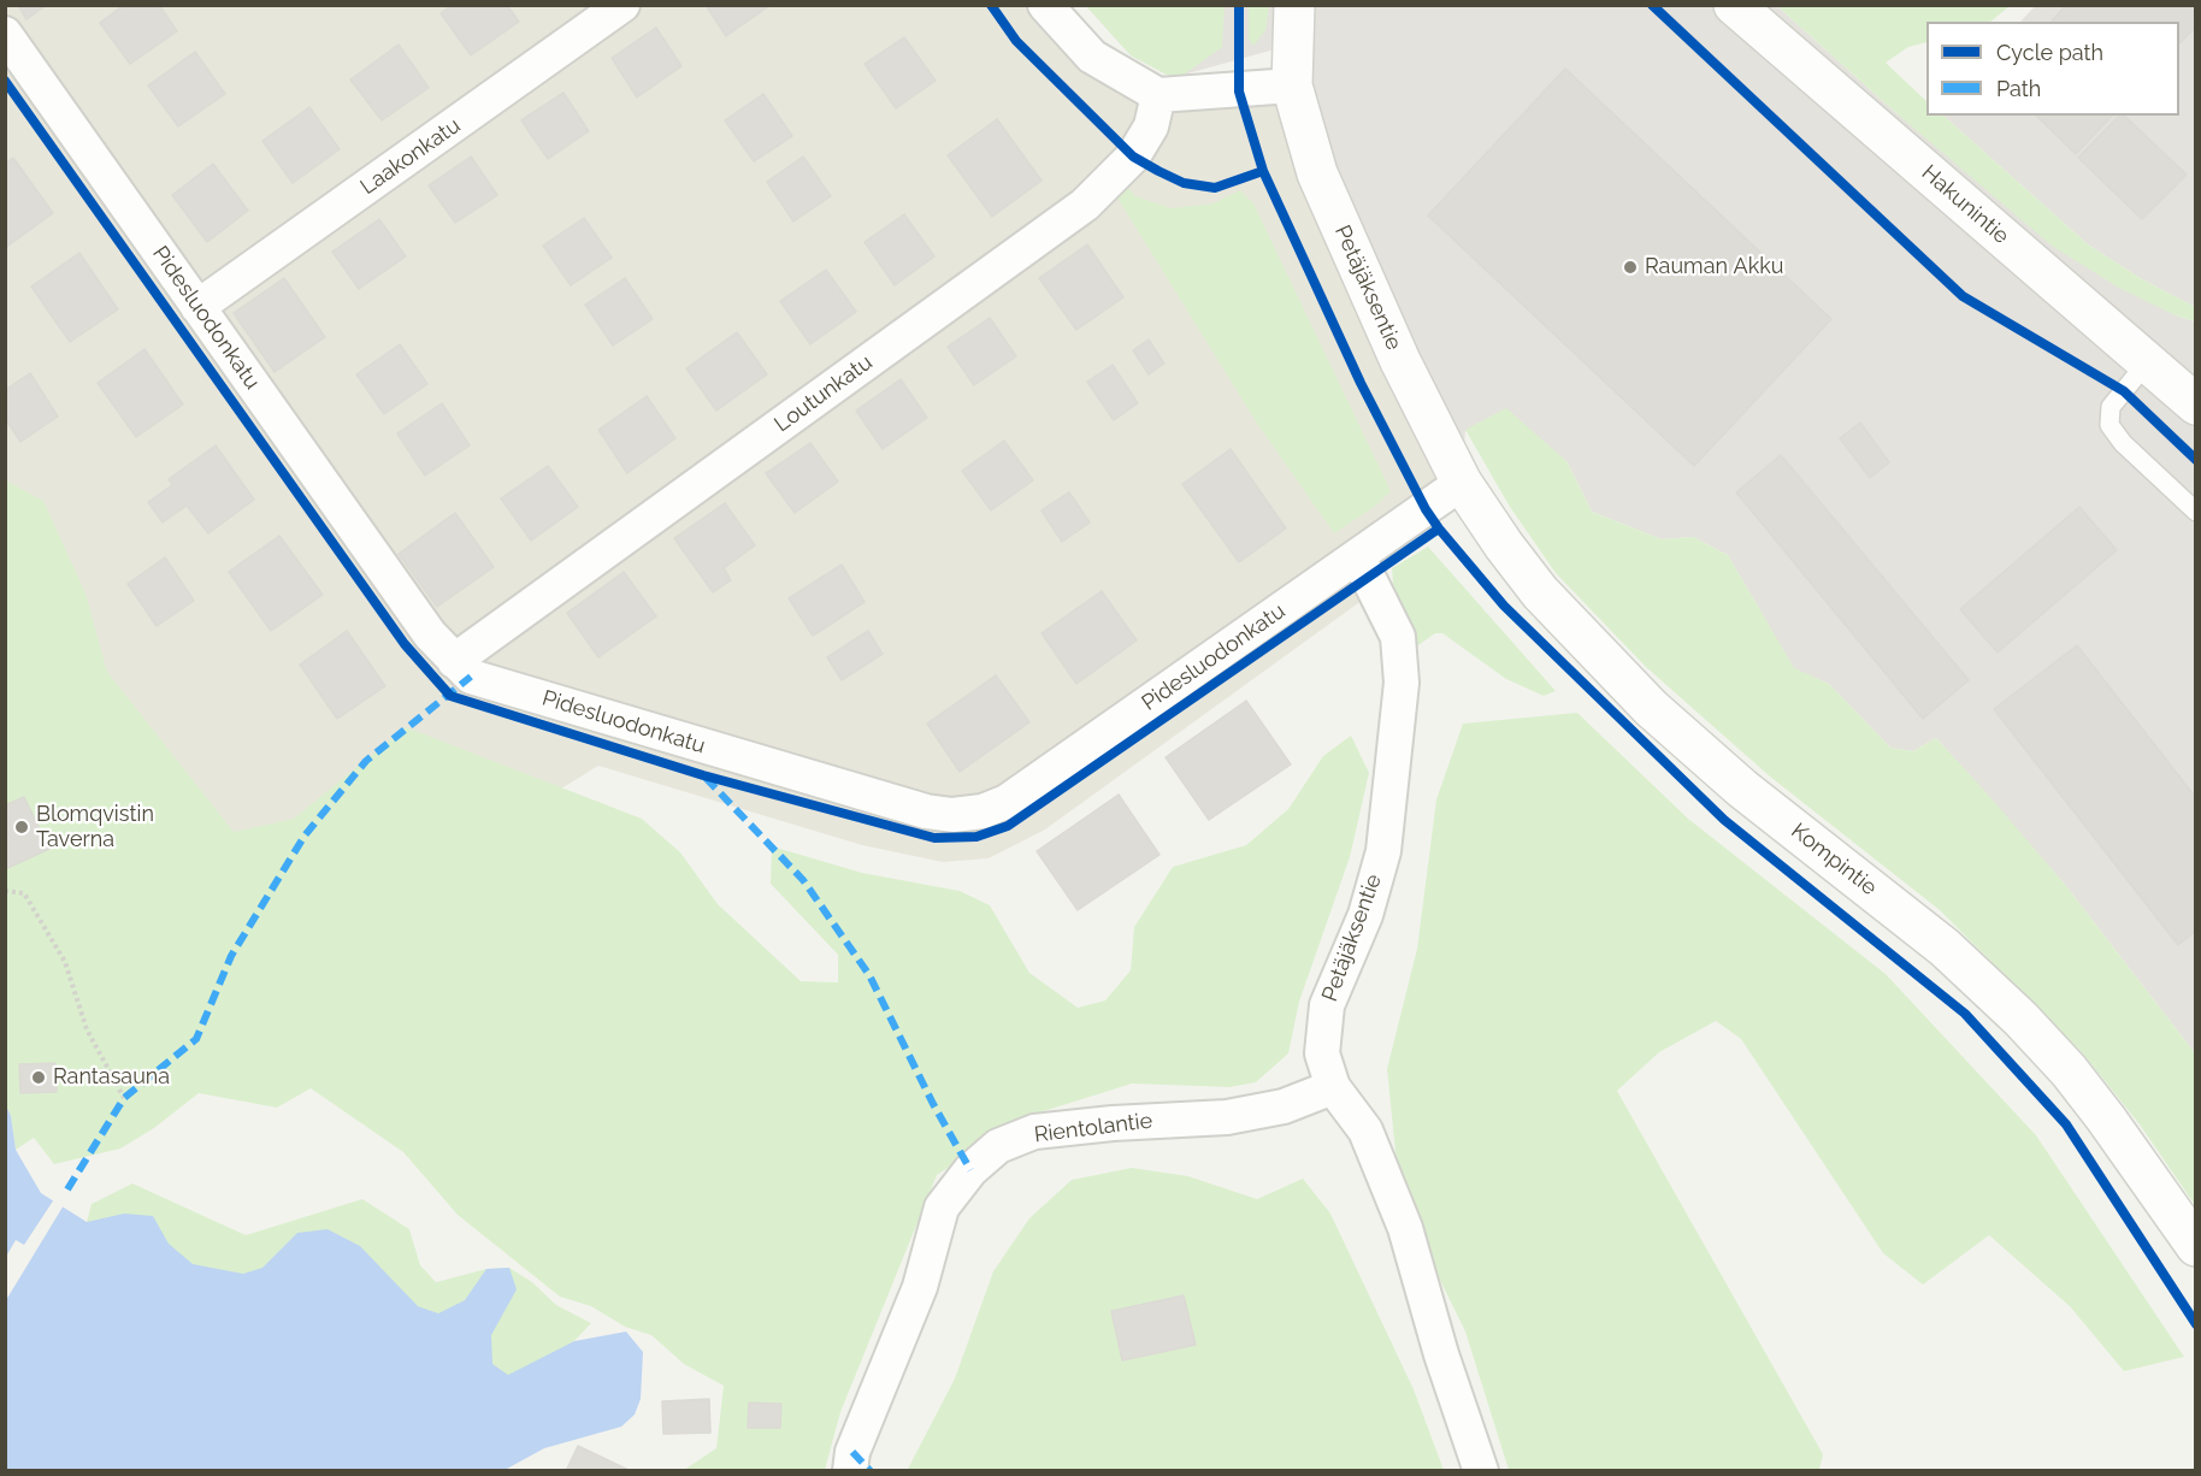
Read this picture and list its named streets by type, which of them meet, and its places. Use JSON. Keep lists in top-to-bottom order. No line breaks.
{"streets":{"street":["Laakonkatu","Hakunintie","Petäjäksentie","Pidesluodonkatu","Loutunkatu","Kompintie","Rientolantie"]},"crossings":[["Laakonkatu","Pidesluodonkatu"],["Petäjäksentie","Pidesluodonkatu"],["Petäjäksentie","Kompintie"],["Petäjäksentie","Rientolantie"],["Pidesluodonkatu","Loutunkatu"],["Pidesluodonkatu","Kompintie"]],"places":["Rauman Akku","Blomqvistin Taverna","Rantasauna"],"legend":["Cycle path","Path"]}
